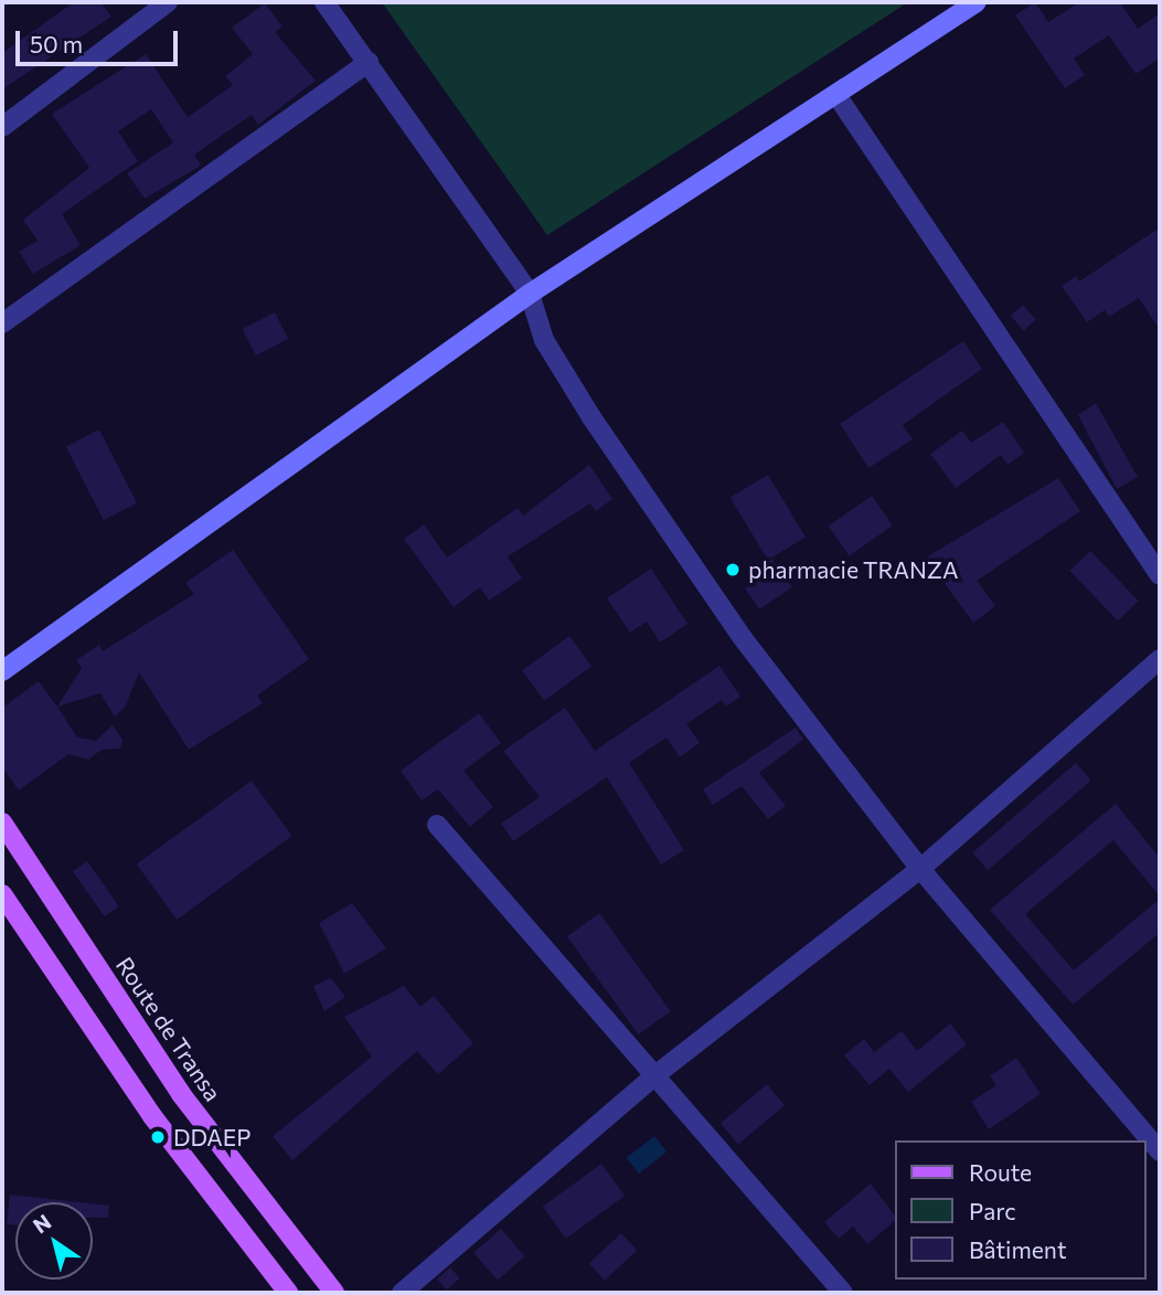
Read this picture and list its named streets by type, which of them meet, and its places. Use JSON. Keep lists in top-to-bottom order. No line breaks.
{"streets":{"main road":["Route de Transa"]},"places":["pharmacie TRANZA","DDAEP"],"legend":["Route","Parc","Bâtiment"],"scale_bar":"50 m","north":"top left"}
